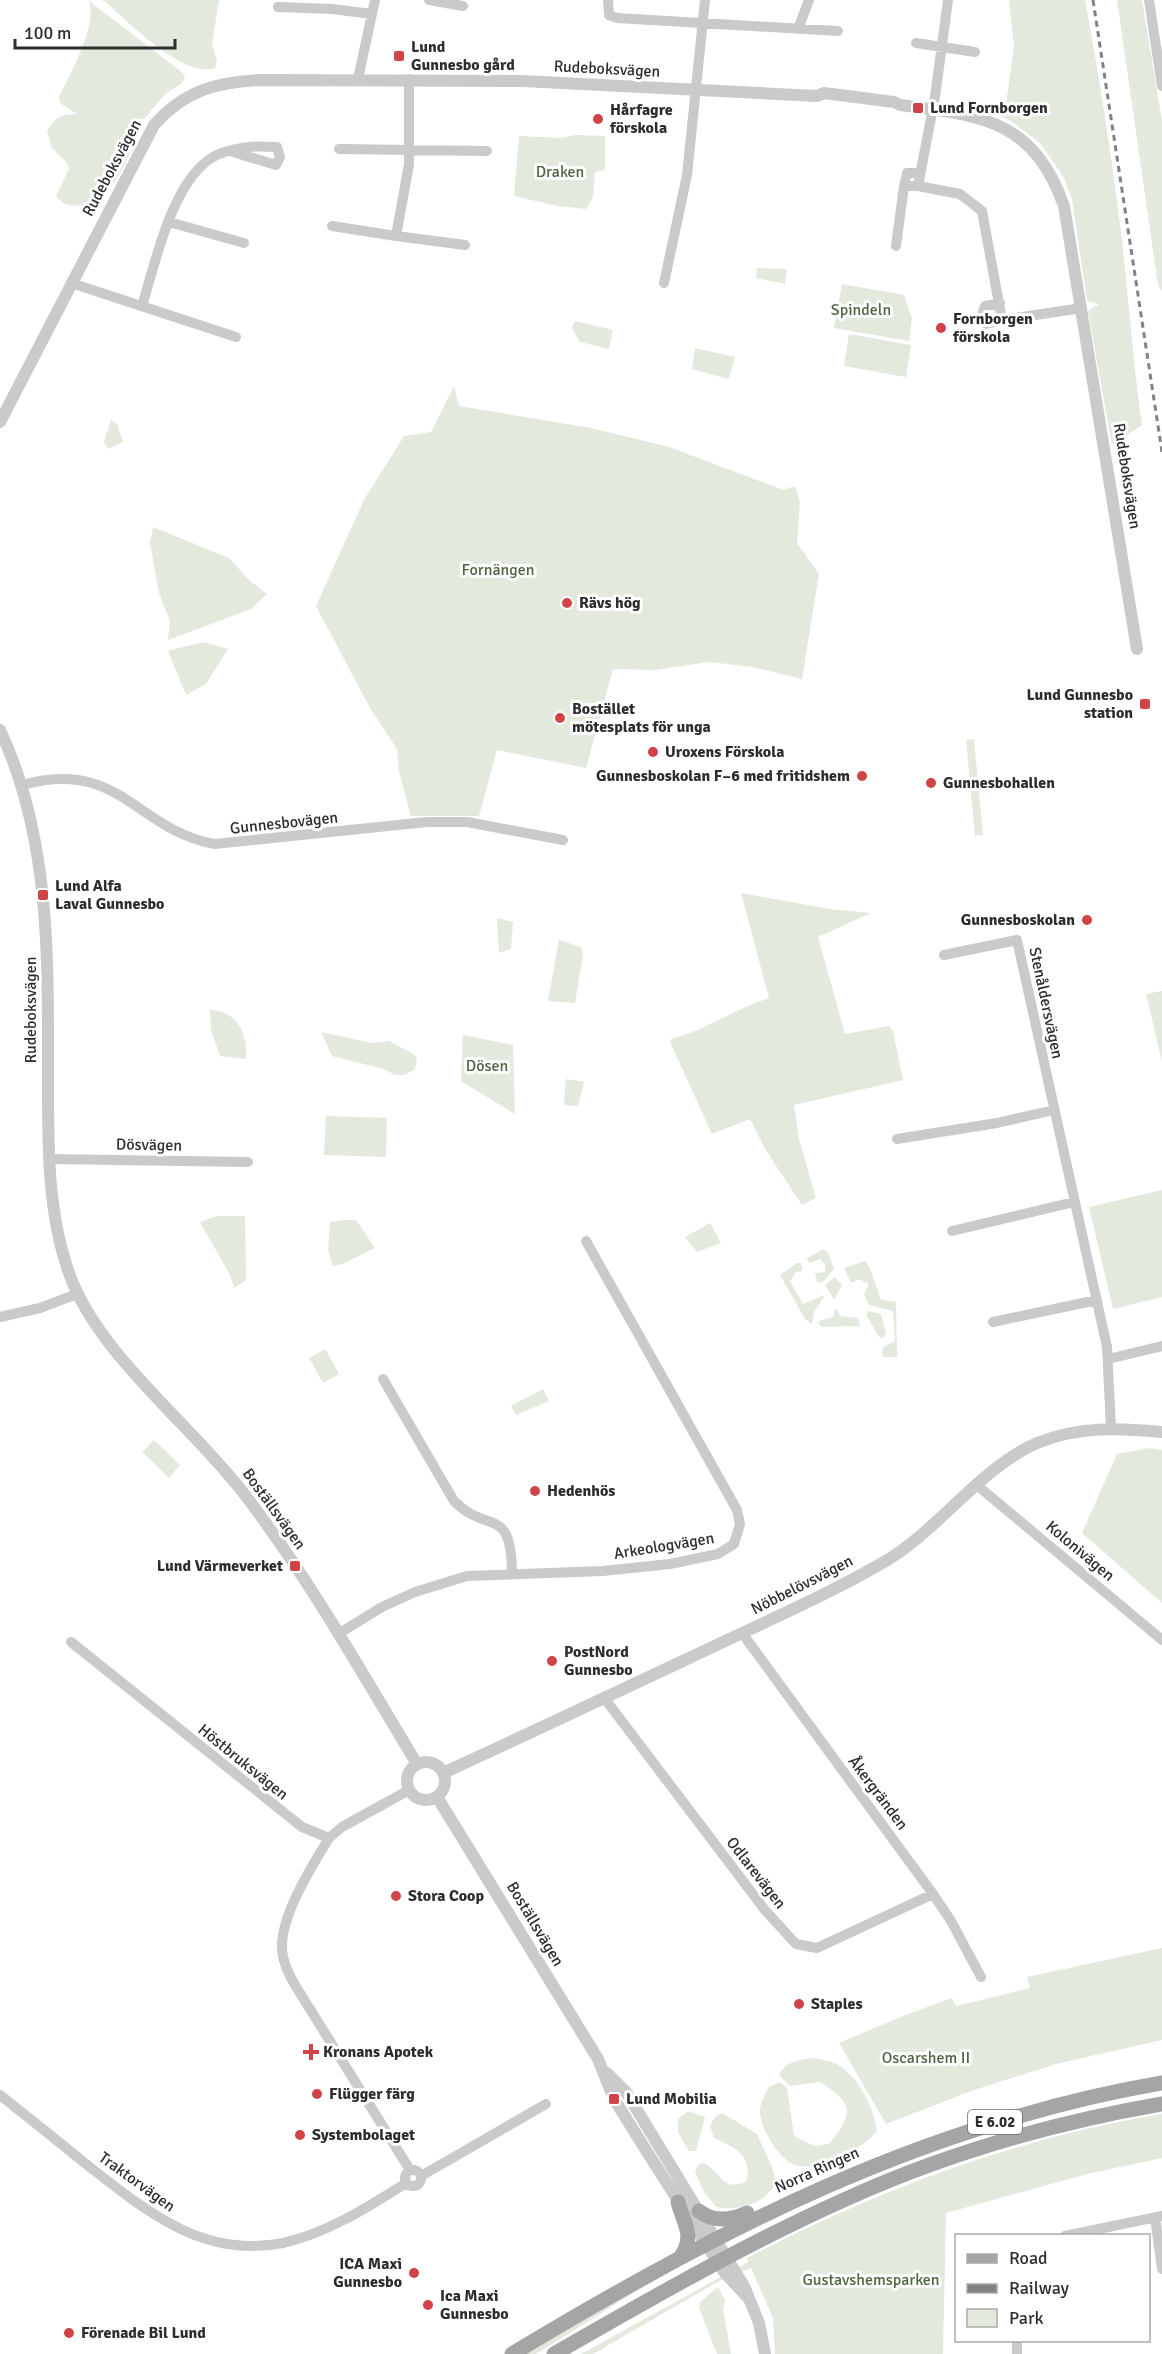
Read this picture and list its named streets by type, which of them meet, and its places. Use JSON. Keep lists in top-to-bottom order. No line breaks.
{"streets":{"main road":["E 6.02","Norra Ringen"],"street":["Rudeboksvägen","Gunnesbovägen","Stenåldersvägen","Dösvägen","Boställsvägen","Arkeologvägen","Kolonivägen","Nöbbelövsvägen","Höstbruksvägen","Åkergränden","Odlarevägen","Traktorvägen"]},"crossings":[["Rudeboksvägen","Gunnesbovägen"],["Rudeboksvägen","Dösvägen"],["Rudeboksvägen","Boställsvägen"],["Stenåldersvägen","Nöbbelövsvägen"],["Boställsvägen","Arkeologvägen"],["Boställsvägen","Nöbbelövsvägen"],["Boställsvägen","Norra Ringen"],["Kolonivägen","Nöbbelövsvägen"],["Nöbbelövsvägen","Åkergränden"],["Nöbbelövsvägen","Odlarevägen"],["Åkergränden","Odlarevägen"]],"parks":["Draken","Spindeln","Fornängen","Dösen","Oscarshem II","Gustavshemsparken"],"places":{"transit":["Lund Gunnesbo gård","Lund Fornborgen","Lund Gunnesbo station","Lund Alfa Laval Gunnesbo","Lund Värmeverket","Lund Mobilia"],"other":["Hårfagre förskola","Fornborgen förskola","Rävs hög","Bostället mötesplats för unga","Uroxens Förskola","Gunnesboskolan F–6 med fritidshem","Gunnesbohallen","Gunnesboskolan","Hedenhös","PostNord Gunnesbo","Stora Coop","Staples","Flügger färg","Systembolaget","ICA Maxi Gunnesbo","Ica Maxi Gunnesbo","Förenade Bil Lund"],"health":["Kronans Apotek"]},"legend":["Road","Railway","Park"],"scale_bar":"100 m"}
